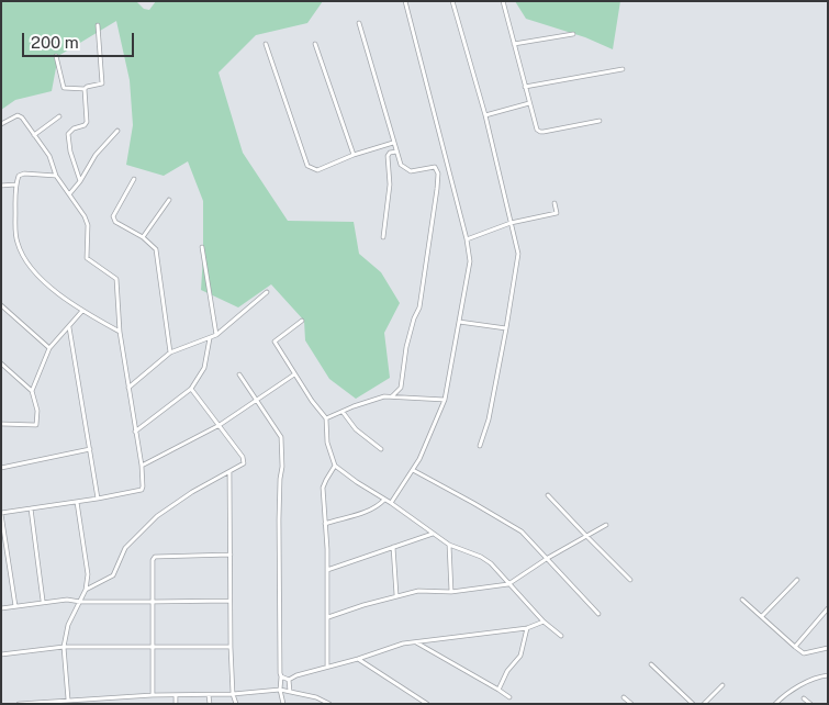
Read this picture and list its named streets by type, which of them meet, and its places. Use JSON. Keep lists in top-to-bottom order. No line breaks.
{"scale_bar":"200 m"}
